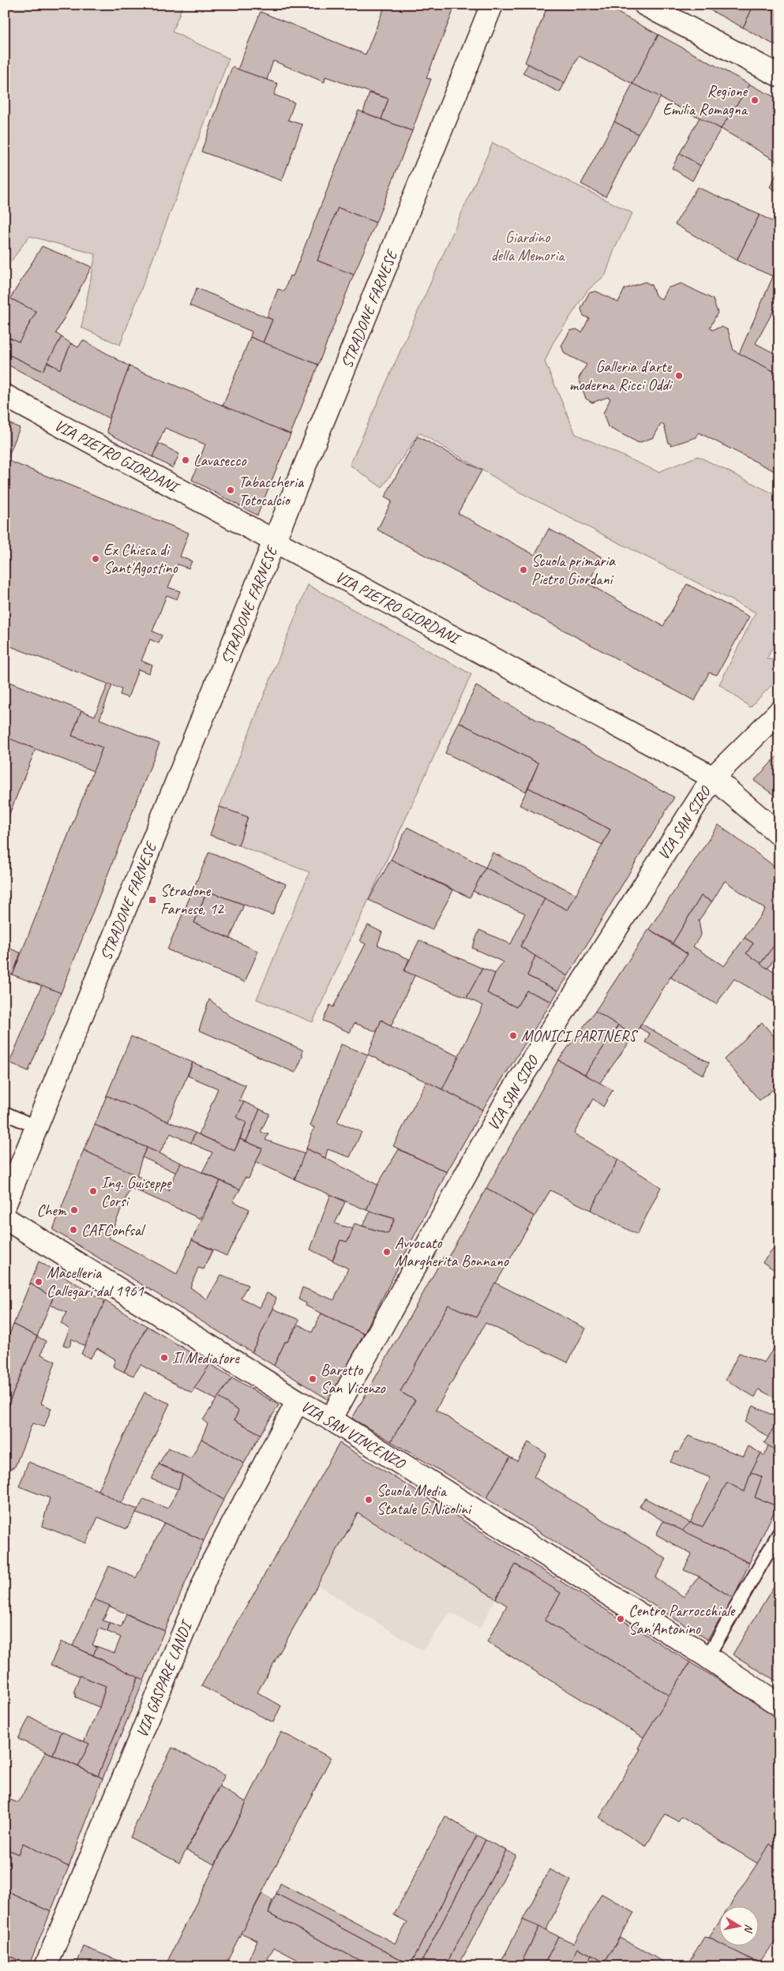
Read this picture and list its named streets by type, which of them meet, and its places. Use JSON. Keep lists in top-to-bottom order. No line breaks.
{"streets":{"street":["STRADONE FARNESE","VIA PIETRO GIORDANI","VIA SAN SIRO","VIA SAN VINCENZO","VIA GASPARE LANDI"]},"crossings":[["STRADONE FARNESE","VIA PIETRO GIORDANI"],["VIA PIETRO GIORDANI","VIA SAN SIRO"],["VIA SAN SIRO","VIA SAN VINCENZO"],["VIA SAN VINCENZO","VIA GASPARE LANDI"]],"parks":["Giardino della Memoria"],"places":{"other":["Regione Emilia Romagna","Galleria d'arte moderna Ricci Oddi","Lavasecco","Tabaccheria Totocalcio","Ex Chiesa di Sant'Agostino","Scuola primaria Pietro Giordani","MONICI PARTNERS","Ing. Guiseppe Corsi","Chem","CAFConfsal","Avvocato Margherita Bonnano","Macelleria Callegari dal 1961","Il Mediatore","Baretto San Vicenzo","Scuola Media Statale G.Nicolini","Centro Parrocchiale San'Antonino"],"transit":["Stradone Farnese, 12"]},"north":"right"}
